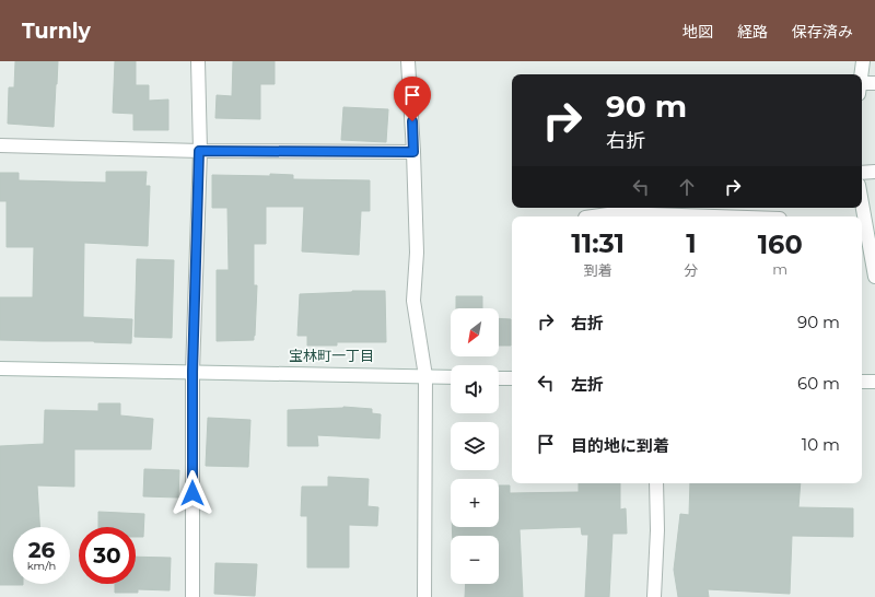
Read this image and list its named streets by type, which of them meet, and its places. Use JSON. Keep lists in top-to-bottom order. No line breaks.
{"districts":["宝林町一丁目"],"north":"bottom left","page":{"header":"Turnly","nav":["地図","経路","保存済み"],"turn":["90 m","右折"],"eta":["11:31","到着","1","分","160","m"],"list":[{"name":"右折","value":"90 m"},{"name":"左折","value":"60 m"},{"name":"目的地に到着","value":"10 m"}],"map_buttons":["+","−"],"speed":"26 km/h","limit":"30"}}
